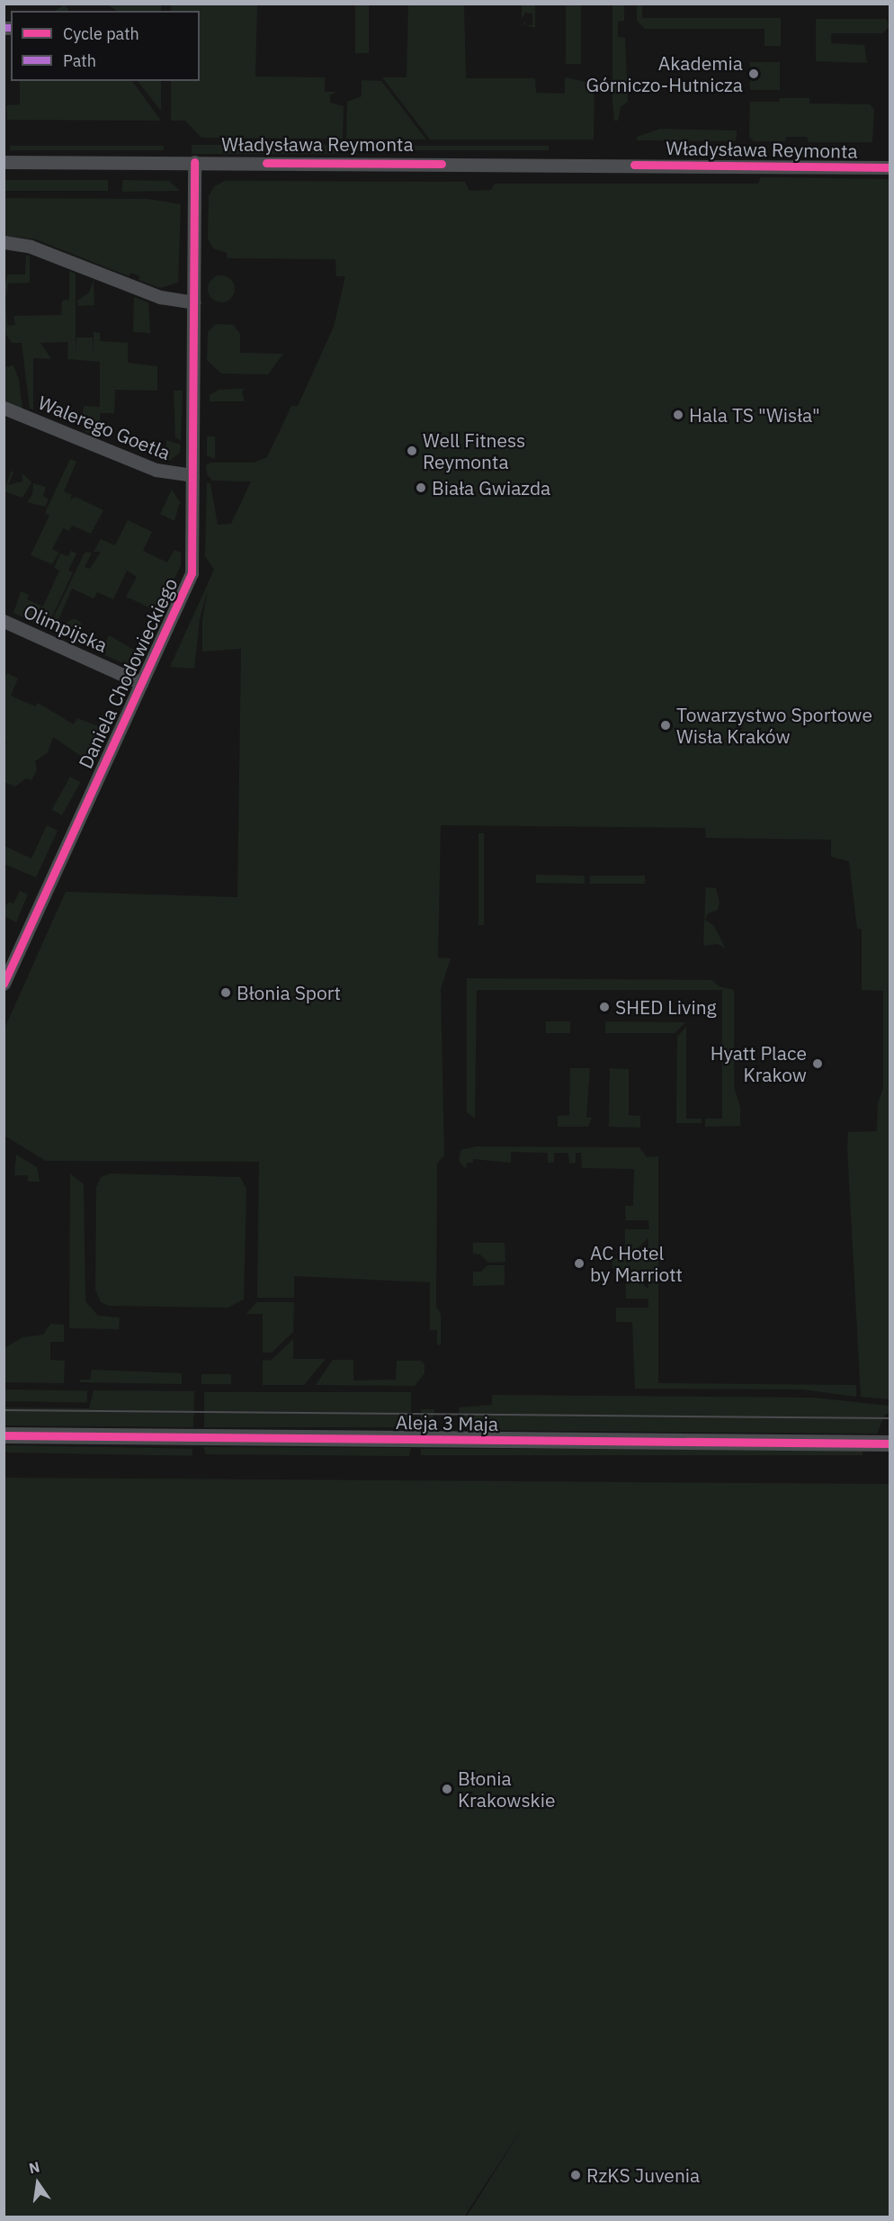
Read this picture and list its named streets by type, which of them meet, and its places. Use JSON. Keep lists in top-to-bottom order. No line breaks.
{"streets":{"street":["Władysława Reymonta","Walerego Goetla","Olimpijska","Daniela Chodowieckiego","Aleja 3 Maja"]},"crossings":[["Władysława Reymonta","Daniela Chodowieckiego"],["Walerego Goetla","Daniela Chodowieckiego"],["Olimpijska","Daniela Chodowieckiego"]],"places":["Akademia Górniczo-Hutnicza","Hala TS \"Wisła\"","Well Fitness Reymonta","Biała Gwiazda","Towarzystwo Sportowe Wisła Kraków","Błonia Sport","SHED Living","Hyatt Place Krakow","AC Hotel by Marriott","Błonia Krakowskie","RzKS Juvenia"],"legend":["Cycle path","Path"],"north":"top"}
